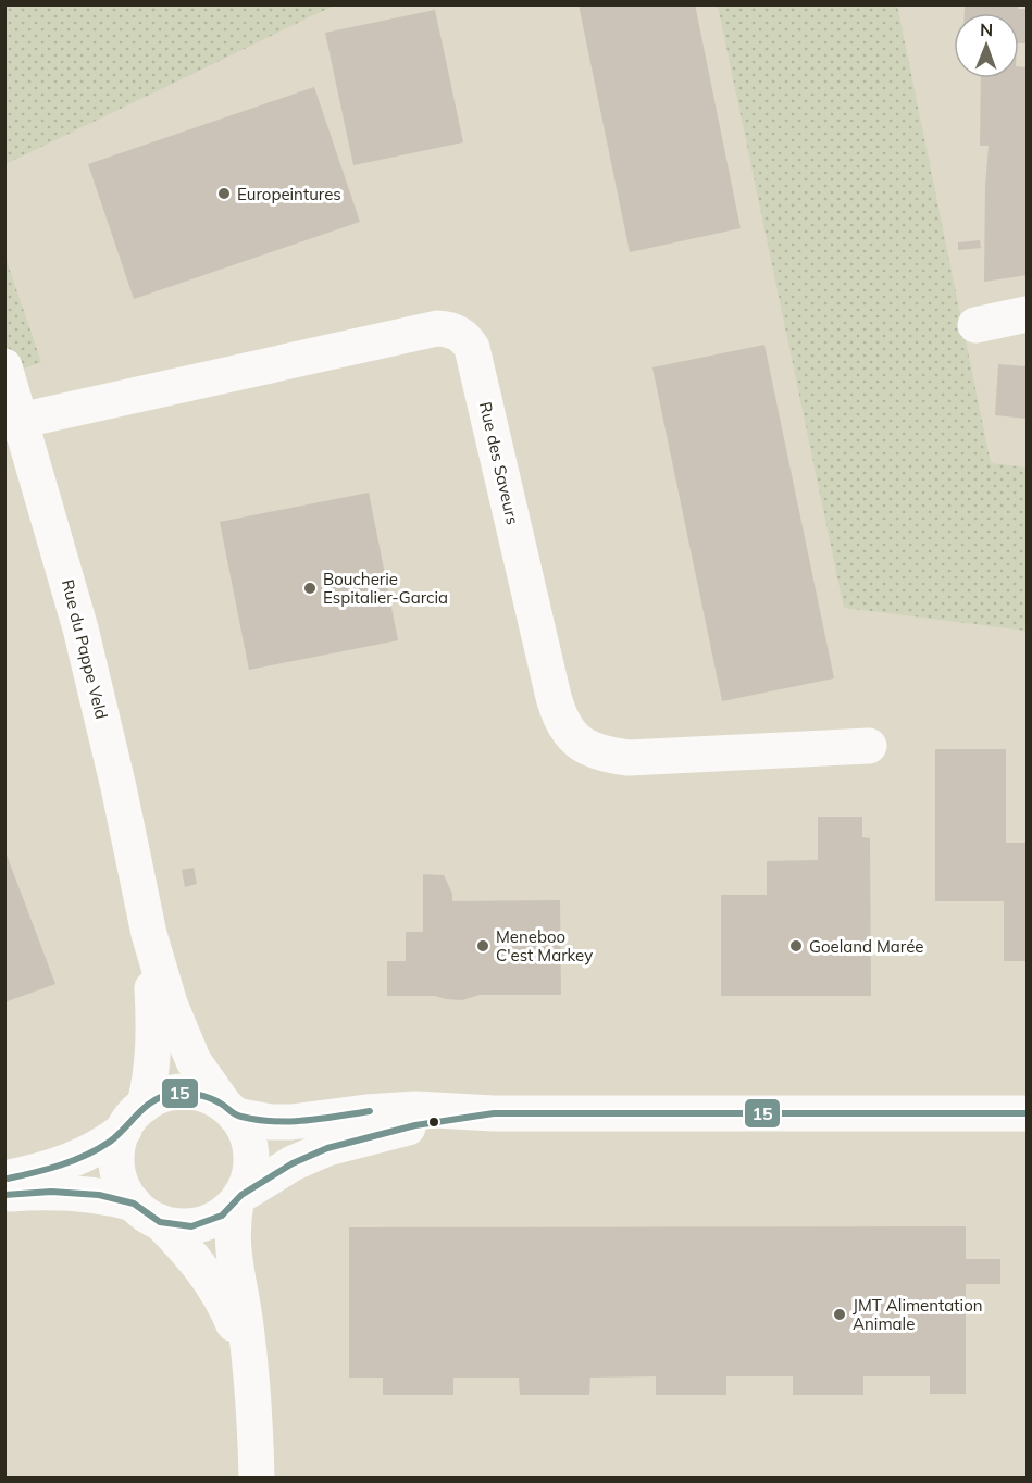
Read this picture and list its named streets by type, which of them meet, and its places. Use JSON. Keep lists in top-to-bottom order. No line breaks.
{"streets":{"street":["Rue des Saveurs","Rue du Pappe Veld"]},"crossings":[["Rue des Saveurs","Rue du Pappe Veld"]],"places":["Europeintures","Boucherie Espitalier-Garcia","Meneboo C'est Markey","Goeland Marée","JMT Alimentation Animale"],"lines":["transit line 15"],"north":"top"}
